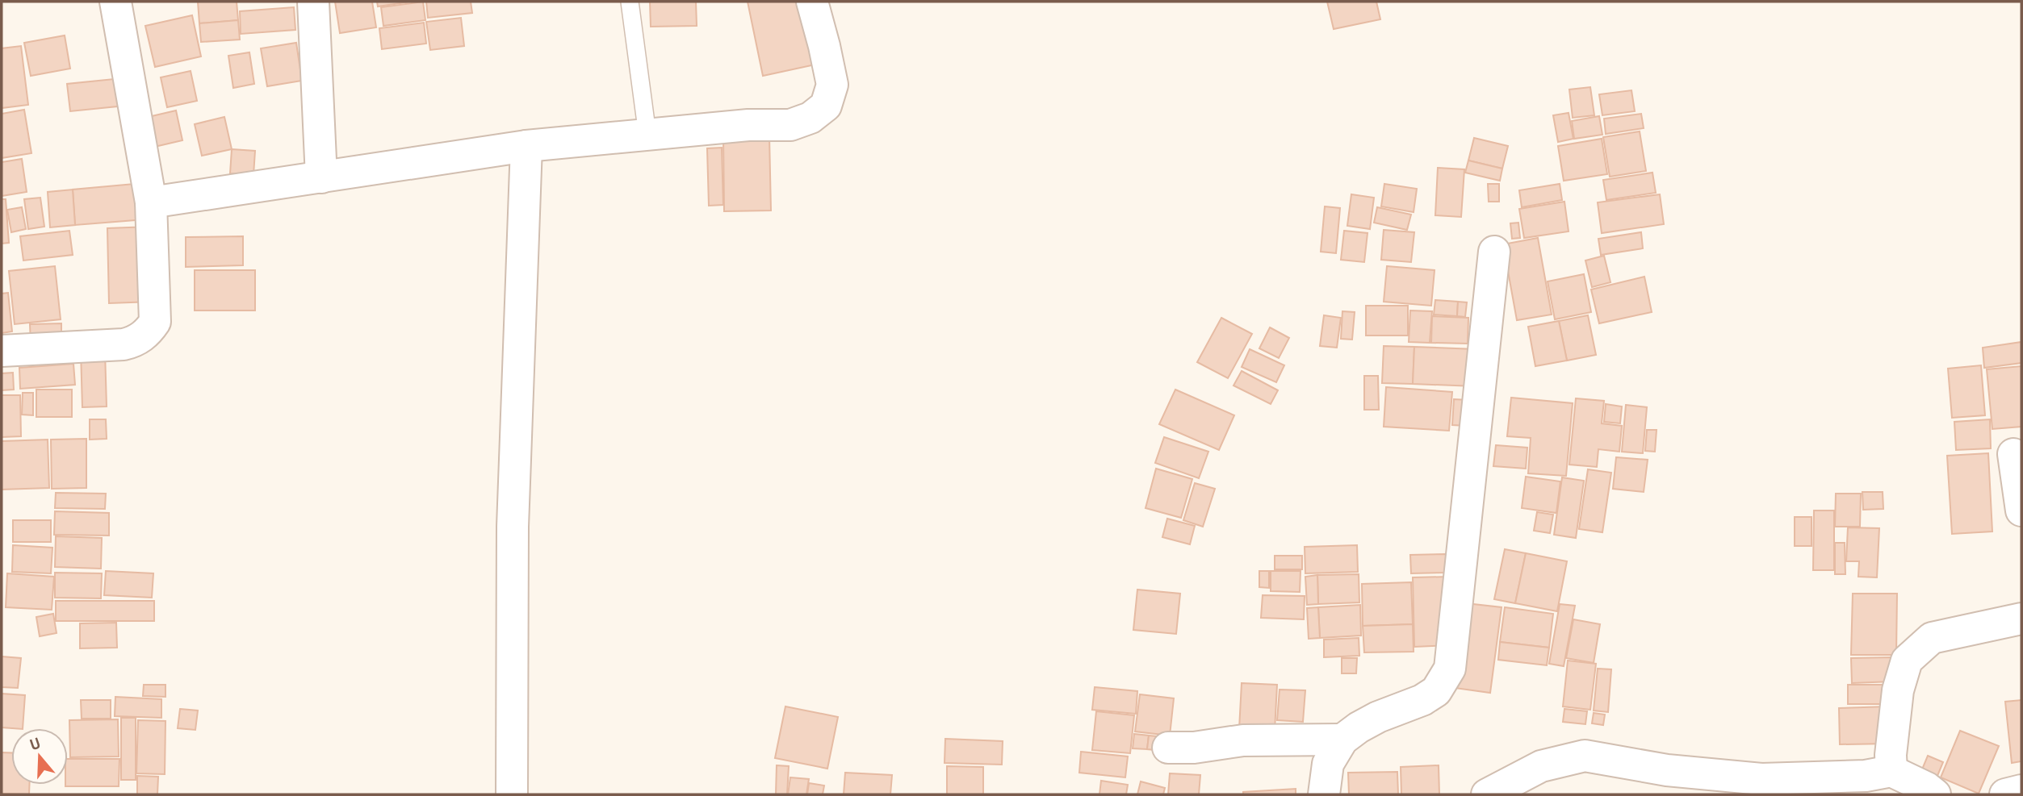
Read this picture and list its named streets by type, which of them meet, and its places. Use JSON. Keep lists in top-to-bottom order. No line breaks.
{"north":"top"}
